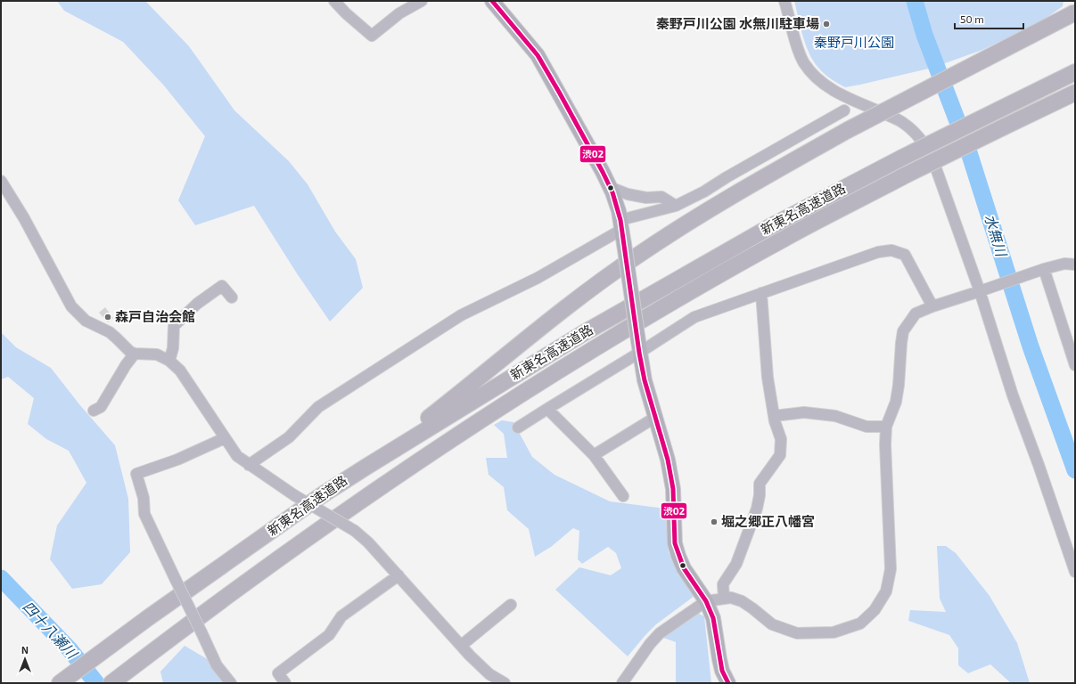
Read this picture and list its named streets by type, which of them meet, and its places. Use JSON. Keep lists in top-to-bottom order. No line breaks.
{"streets":{"highway":["新東名高速道路"]},"water":["水無川","四十八瀬川"],"parks":["秦野戸川公園"],"places":["秦野戸川公園 水無川駐車場","森戸自治会館","堀之郷正八幡宮"],"lines":["transit line 渋02"],"scale_bar":"50 m","north":"top"}
